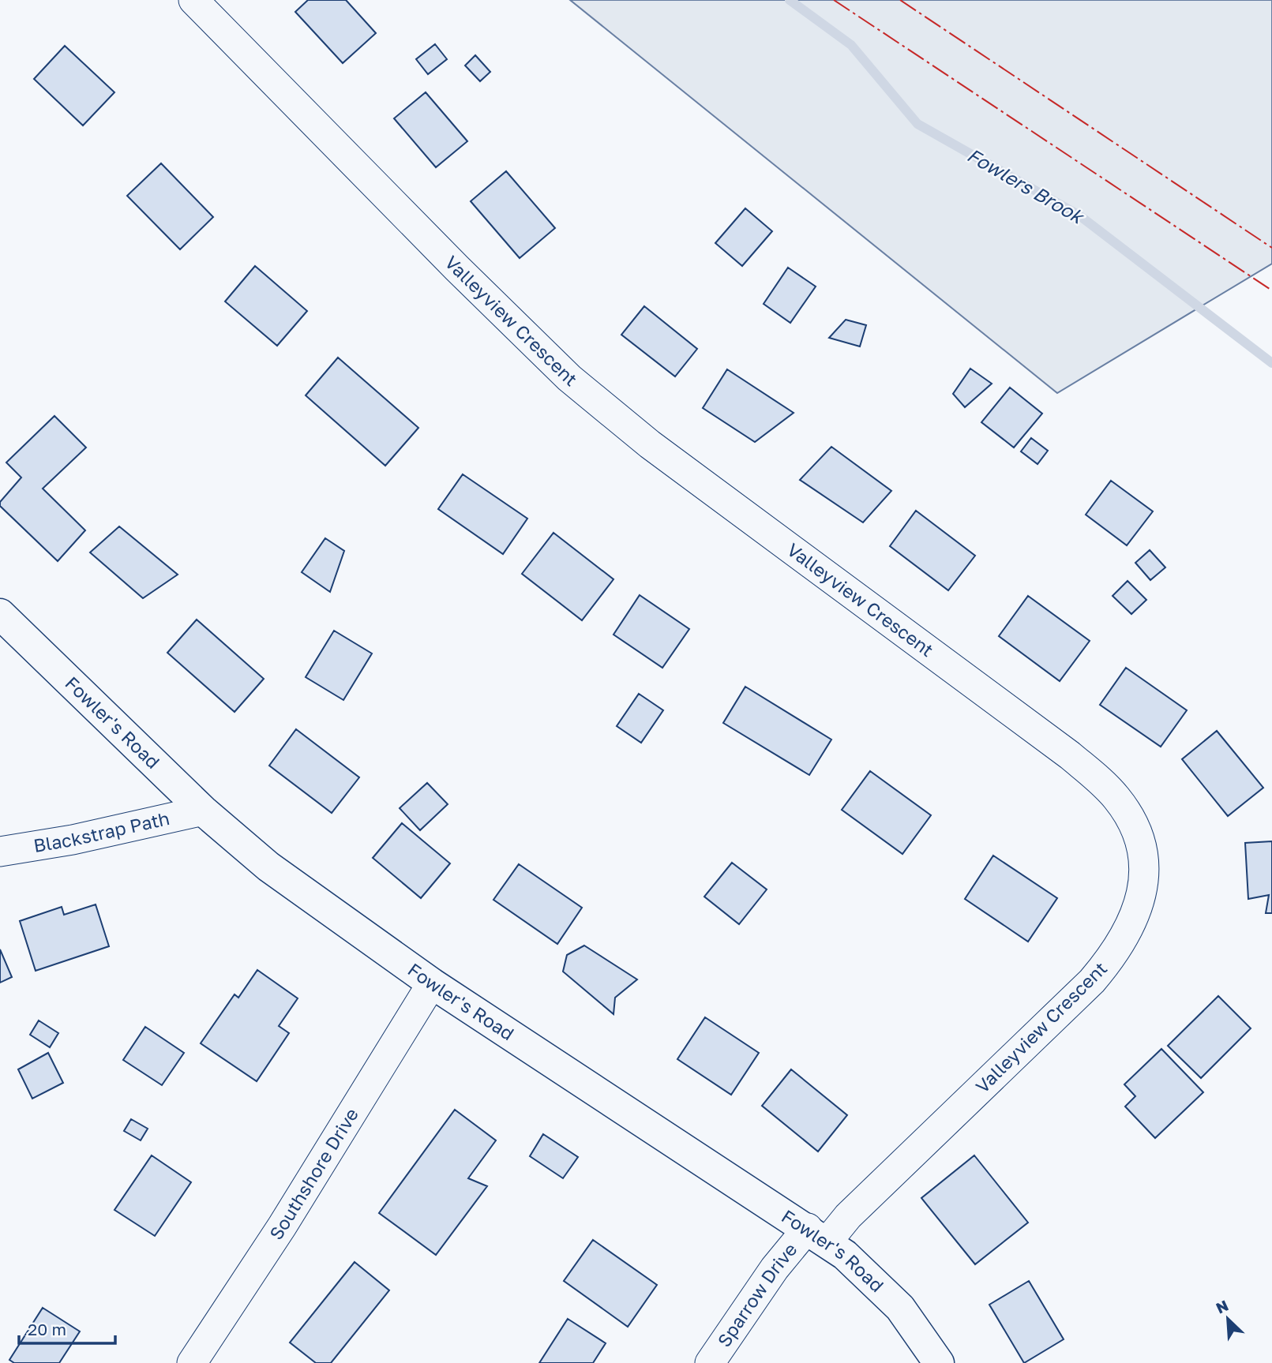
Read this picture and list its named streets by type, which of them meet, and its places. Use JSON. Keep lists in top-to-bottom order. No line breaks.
{"streets":{"street":["Valleyview Crescent","Fowler's Road","Blackstrap Path","Southshore Drive","Sparrow Drive"]},"crossings":[["Valleyview Crescent","Fowler's Road"],["Valleyview Crescent","Sparrow Drive"],["Fowler's Road","Blackstrap Path"],["Fowler's Road","Southshore Drive"],["Fowler's Road","Sparrow Drive"]],"water":["Fowlers Brook"],"scale_bar":"20 m","north":"top left"}
